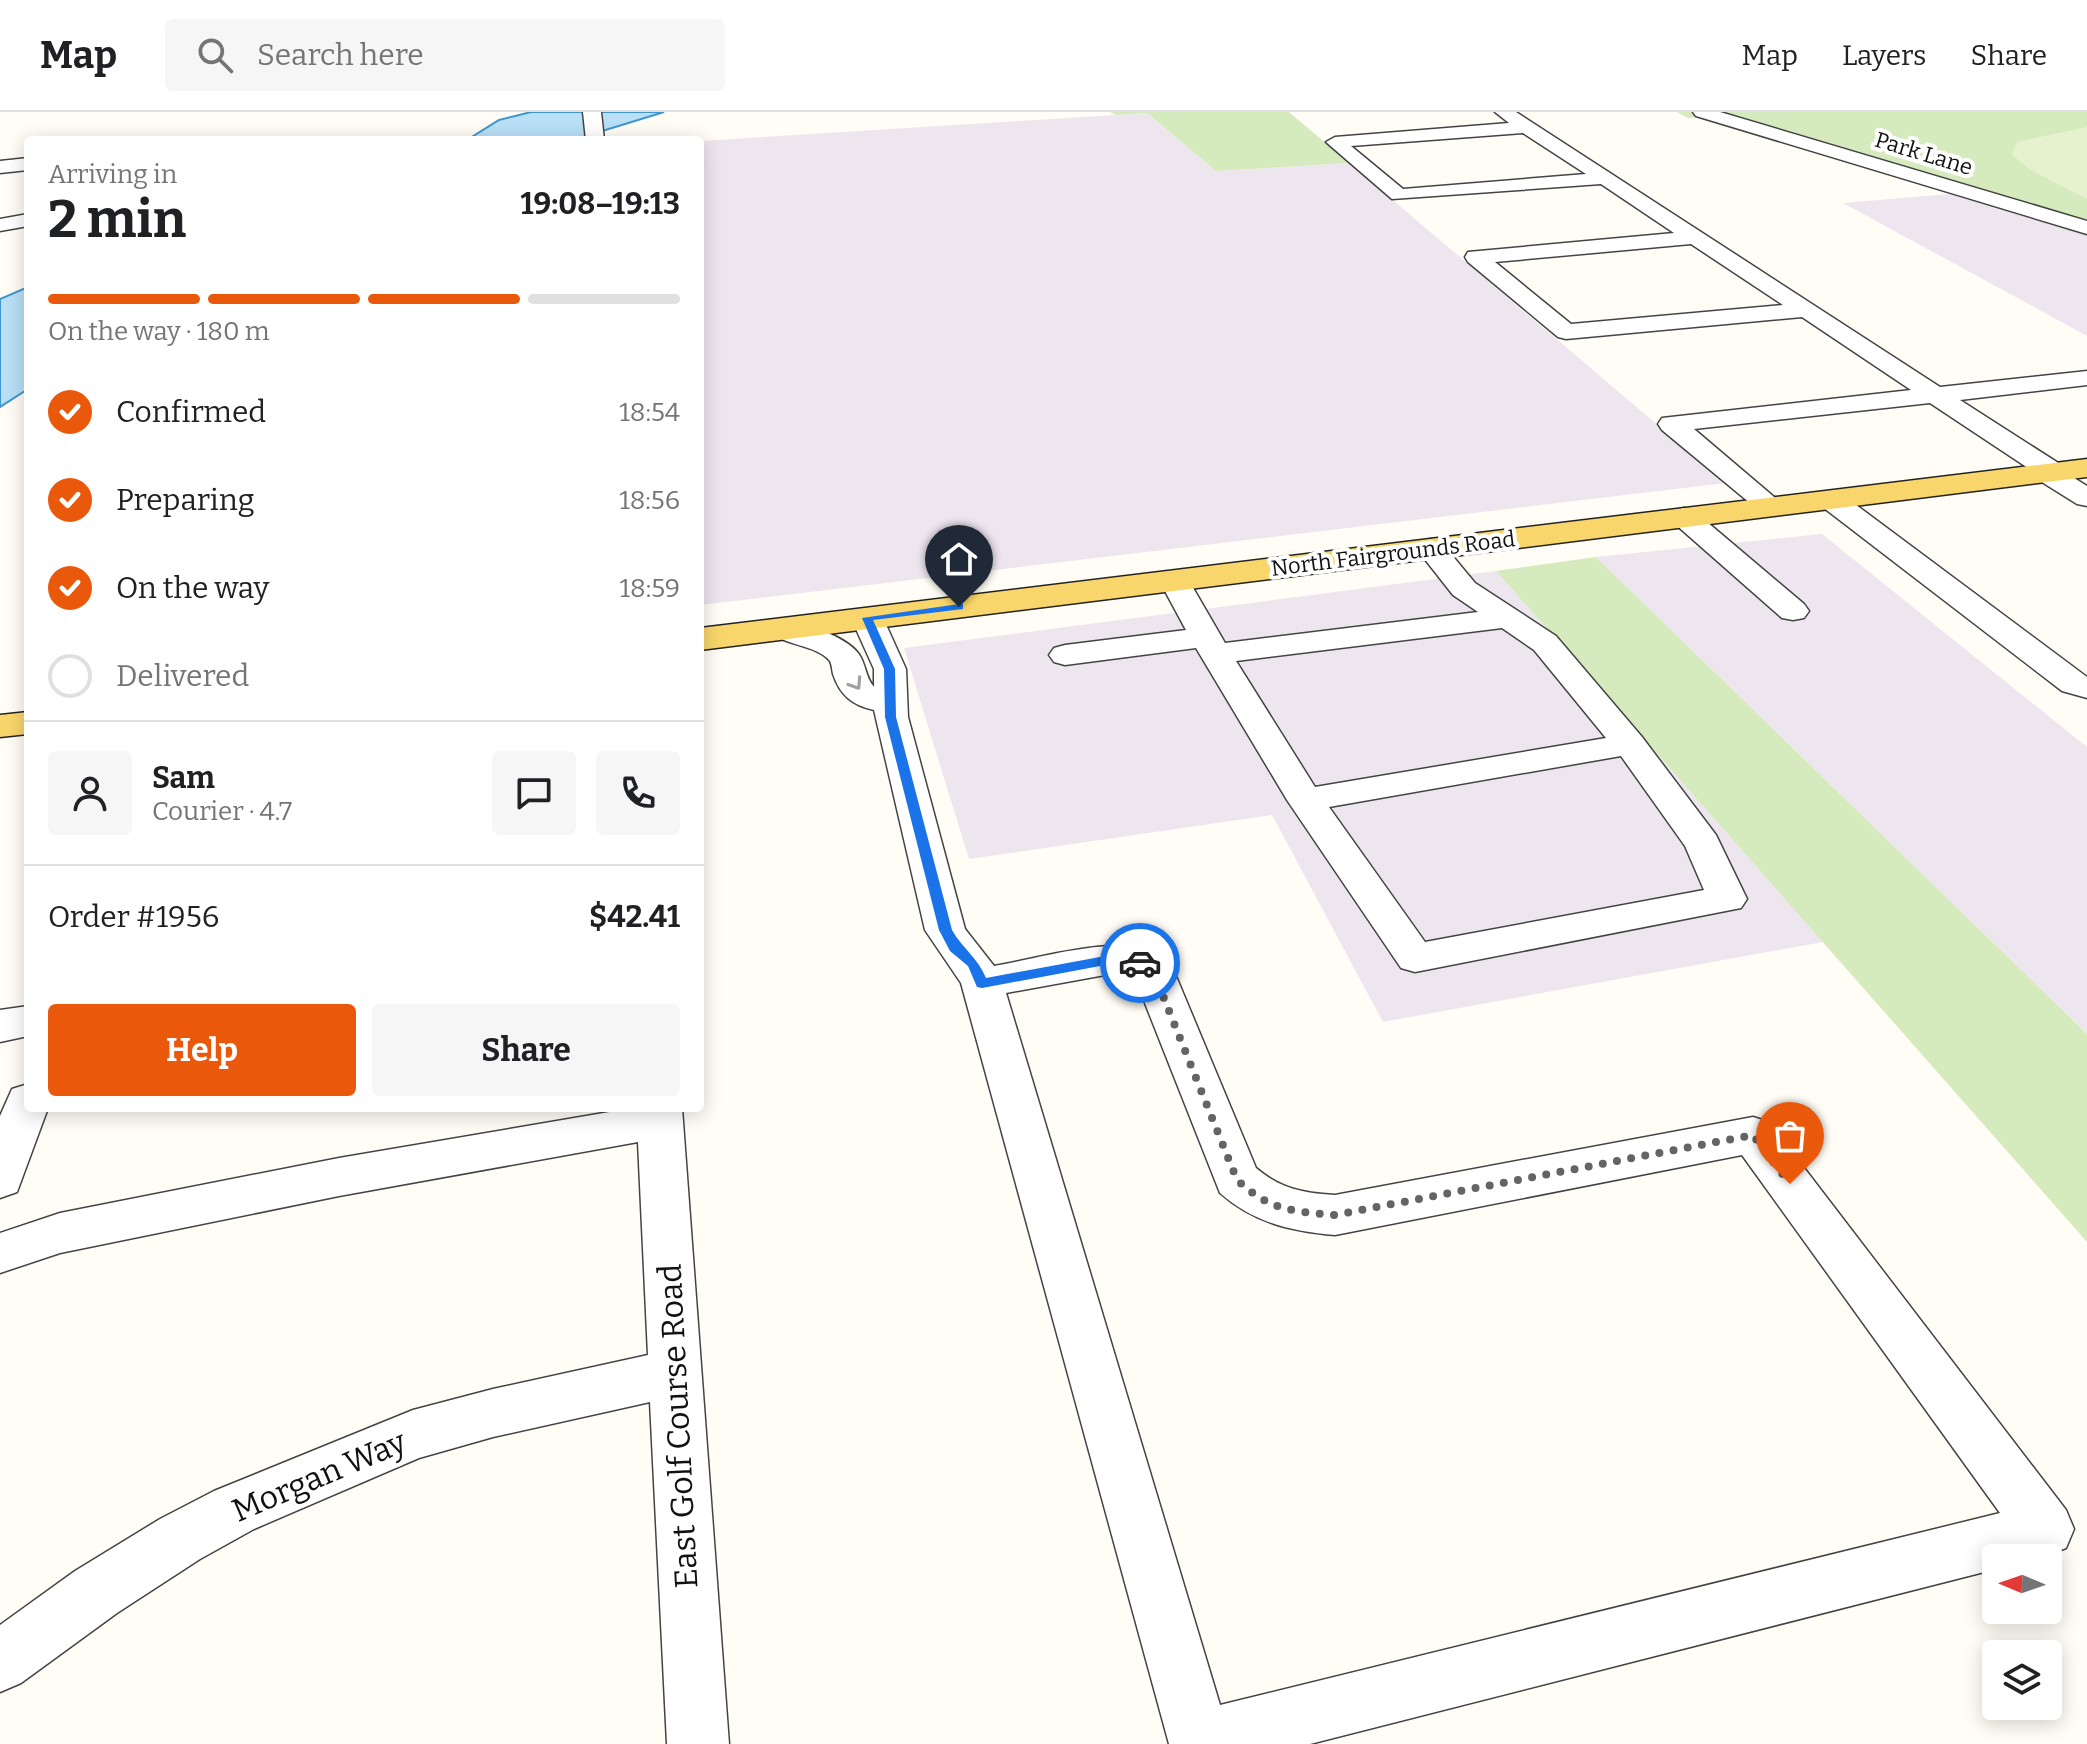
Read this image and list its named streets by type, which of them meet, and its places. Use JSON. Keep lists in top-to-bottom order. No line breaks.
{"streets":{"main road":["North Fairgrounds Road"],"street":["Park Lane","East Golf Course Road","Morgan Way"]},"crossings":[["East Golf Course Road","Morgan Way"]],"north":"left","page":{"header":"Map","search":"Search here","nav":["Map","Layers","Share"],"heading":["2 min","Arriving in","19:08–19:13"],"panel":["Sam","Courier · 4.7","Order #1956","$42.41"],"bar":"On the way · 180 m","list":[["Confirmed","18:54"],["Preparing","18:56"],["On the way","18:59"],"Delivered"],"buttons":["Help","Share"]}}
